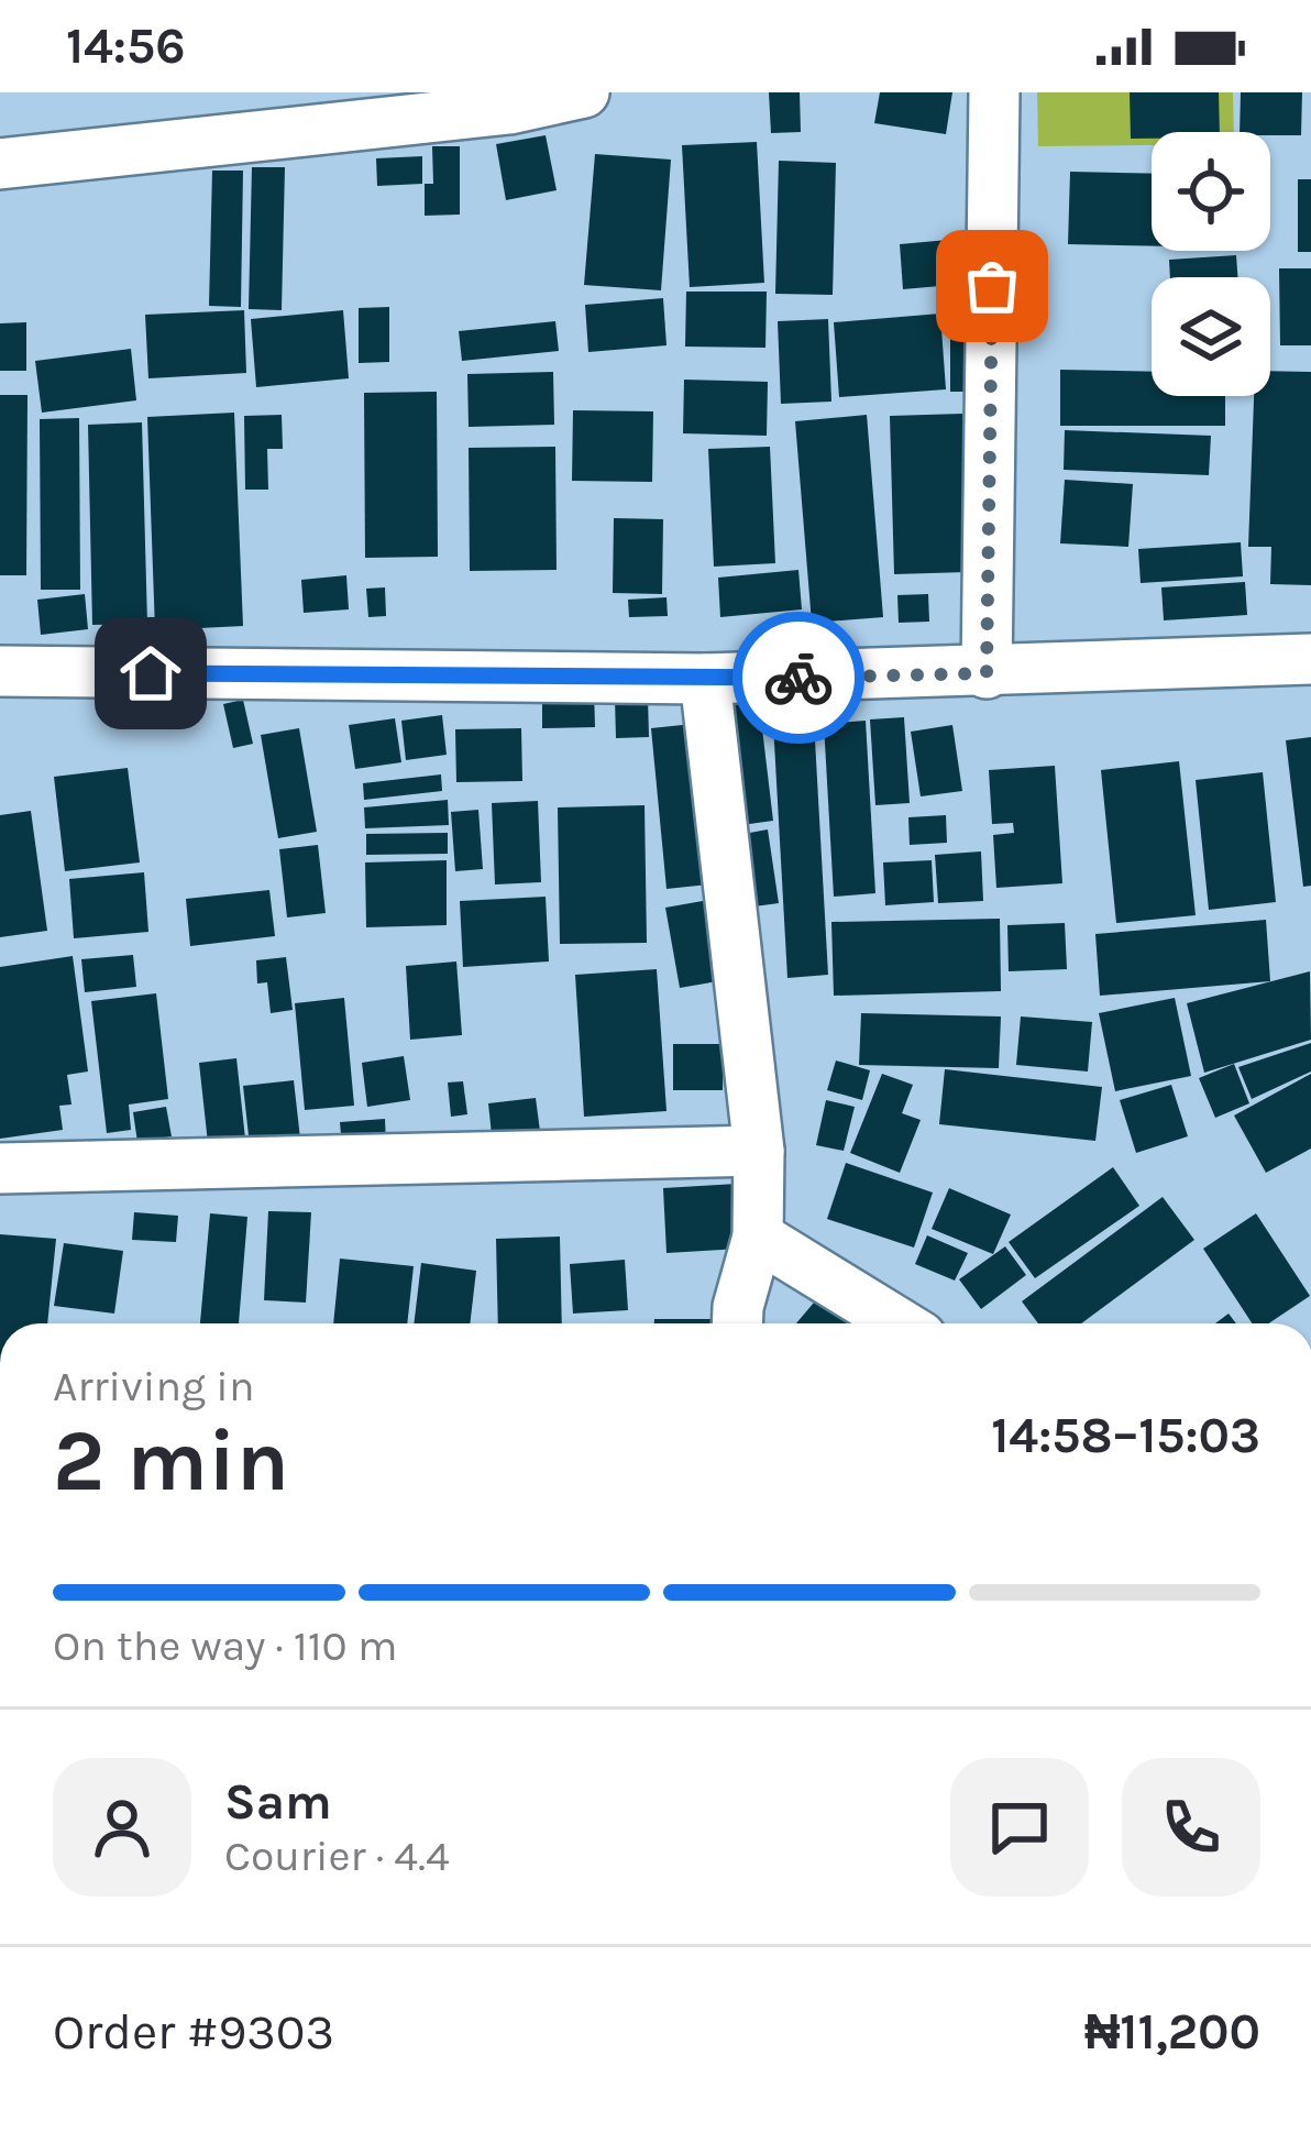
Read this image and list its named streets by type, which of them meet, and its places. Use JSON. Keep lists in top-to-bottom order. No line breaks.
{"page":{"status":"14:56","heading":["2 min","Arriving in","14:58–15:03"],"panel":["Sam","Courier · 4.4","Order #9303","₦11,200"],"bar":"On the way · 110 m"}}
